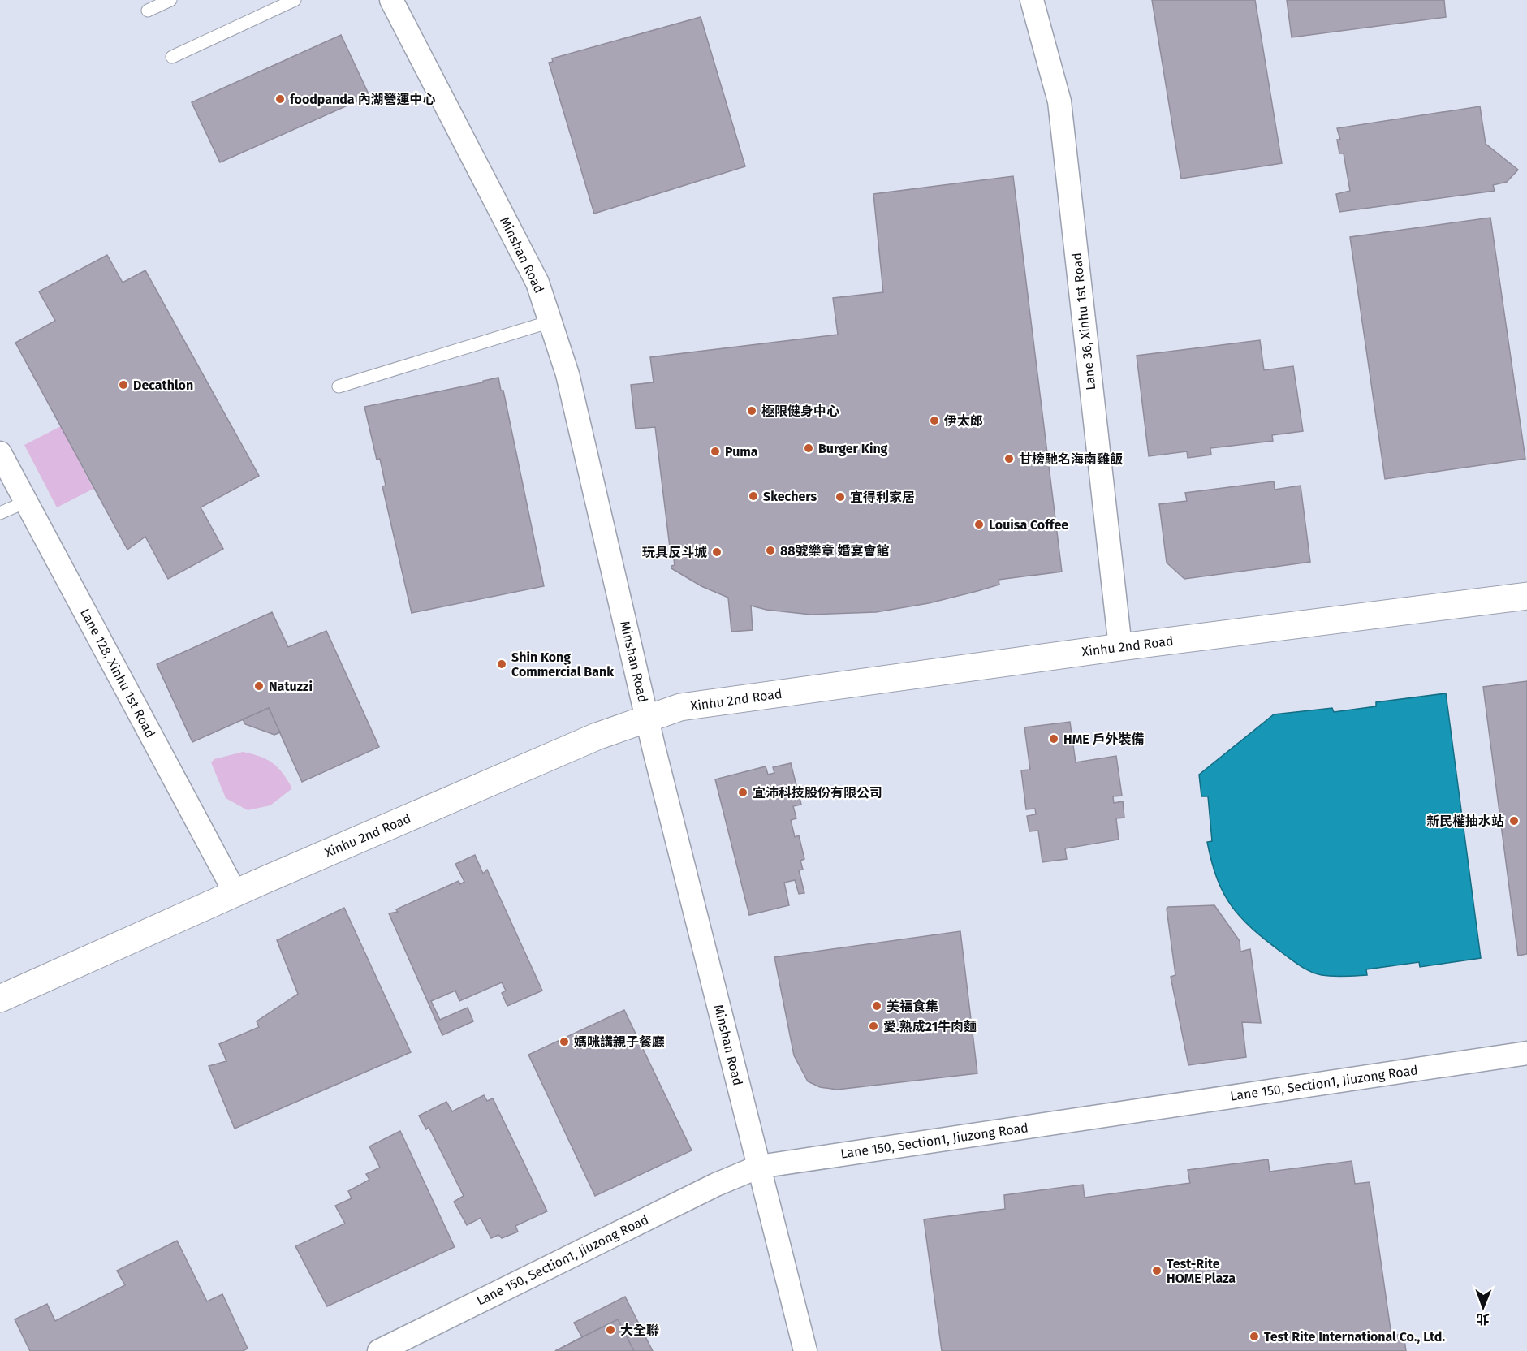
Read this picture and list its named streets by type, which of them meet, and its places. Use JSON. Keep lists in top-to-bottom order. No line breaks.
{"streets":{"street":["Minshan Road","Lane 36, Xinhu 1st Road","Xinhu 2nd Road","Lane 128, Xinhu 1st Road","Lane 150, Section1, Jiuzong Road"]},"crossings":[["Minshan Road","Xinhu 2nd Road"],["Minshan Road","Lane 150, Section1, Jiuzong Road"],["Lane 36, Xinhu 1st Road","Xinhu 2nd Road"],["Xinhu 2nd Road","Lane 128, Xinhu 1st Road"]],"places":["foodpanda 內湖營運中心","Decathlon","極限健身中心","伊太郎","Burger King","Puma","甘榜馳名海南雞飯","Skechers","宜得利家居","Louisa Coffee","88號樂章 婚宴會館","玩具反斗城","Shin Kong Commercial Bank","Natuzzi","HME 戶外裝備","宜沛科技股份有限公司","新民權抽水站","美福食集","愛.熟成21牛肉麵","媽咪講親子餐廳","Test-Rite HOME Plaza","大全聯","Test Rite International Co., Ltd."],"north":"bottom"}
